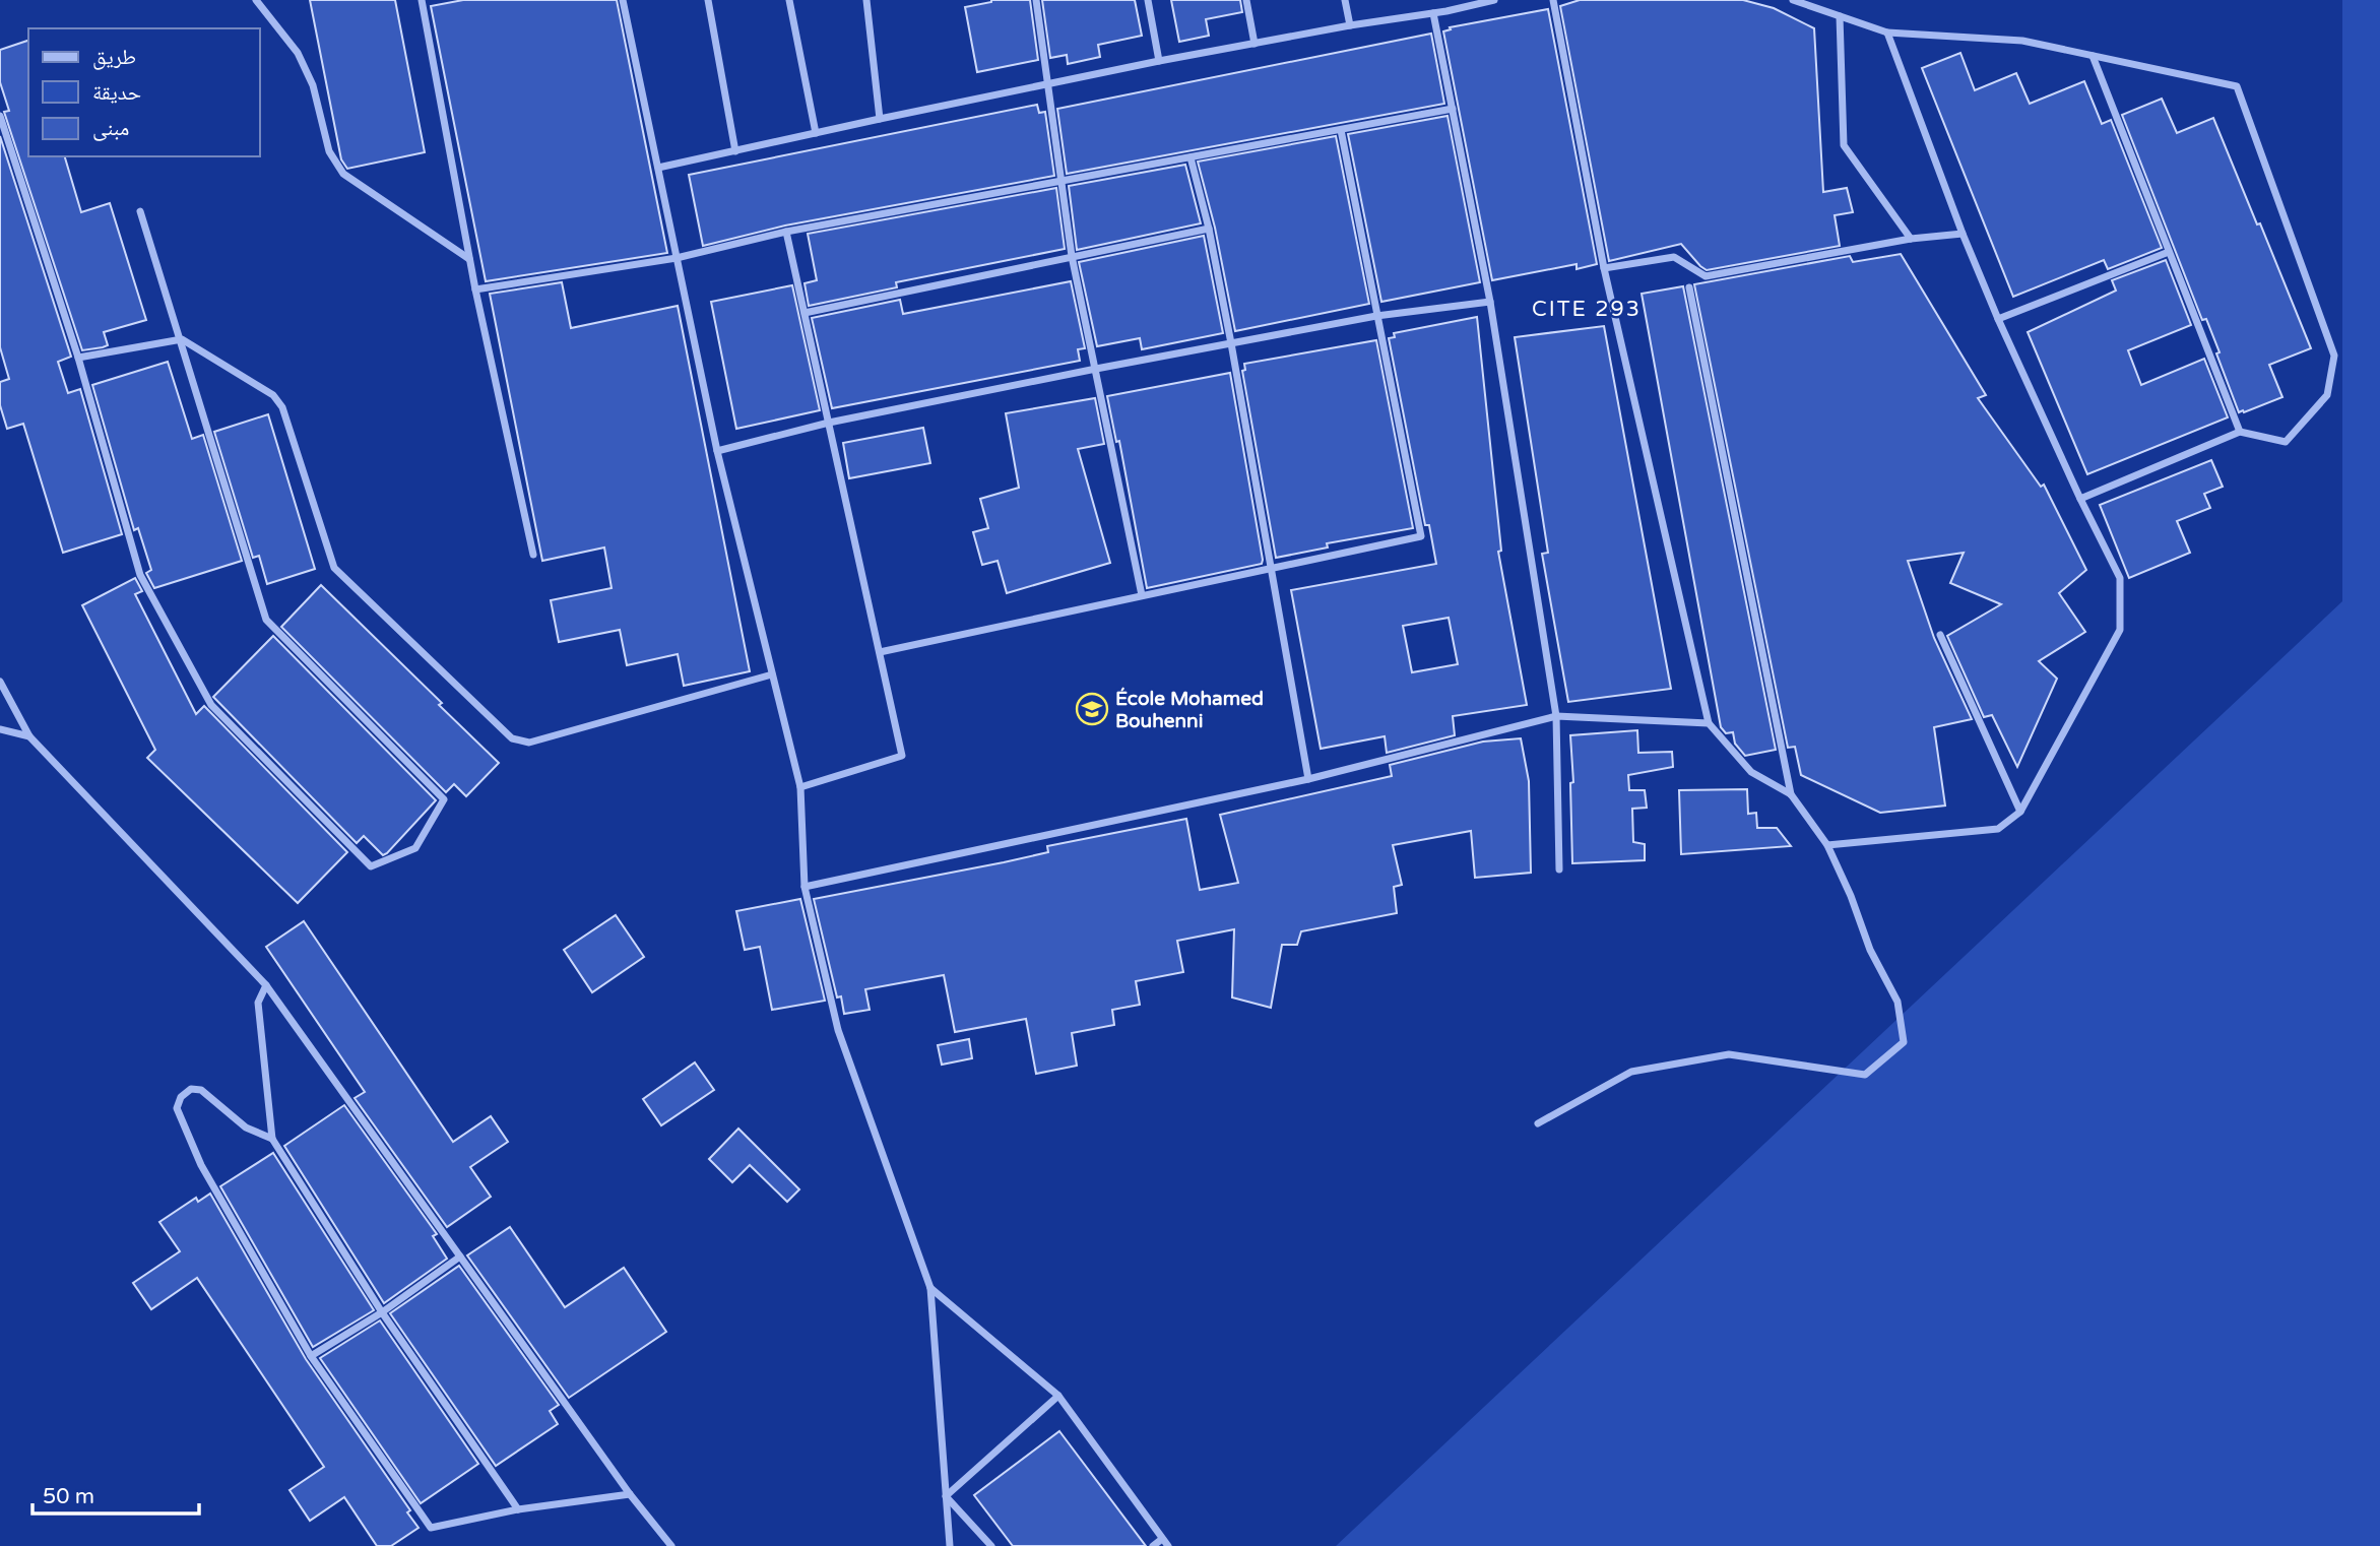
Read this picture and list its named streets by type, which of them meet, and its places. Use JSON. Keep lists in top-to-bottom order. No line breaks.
{"districts":["CITE 293"],"places":{"school or university":["École Mohamed Bouhenni"]},"legend":["طريق","حديقة","مبنى"],"scale_bar":"50 m"}
